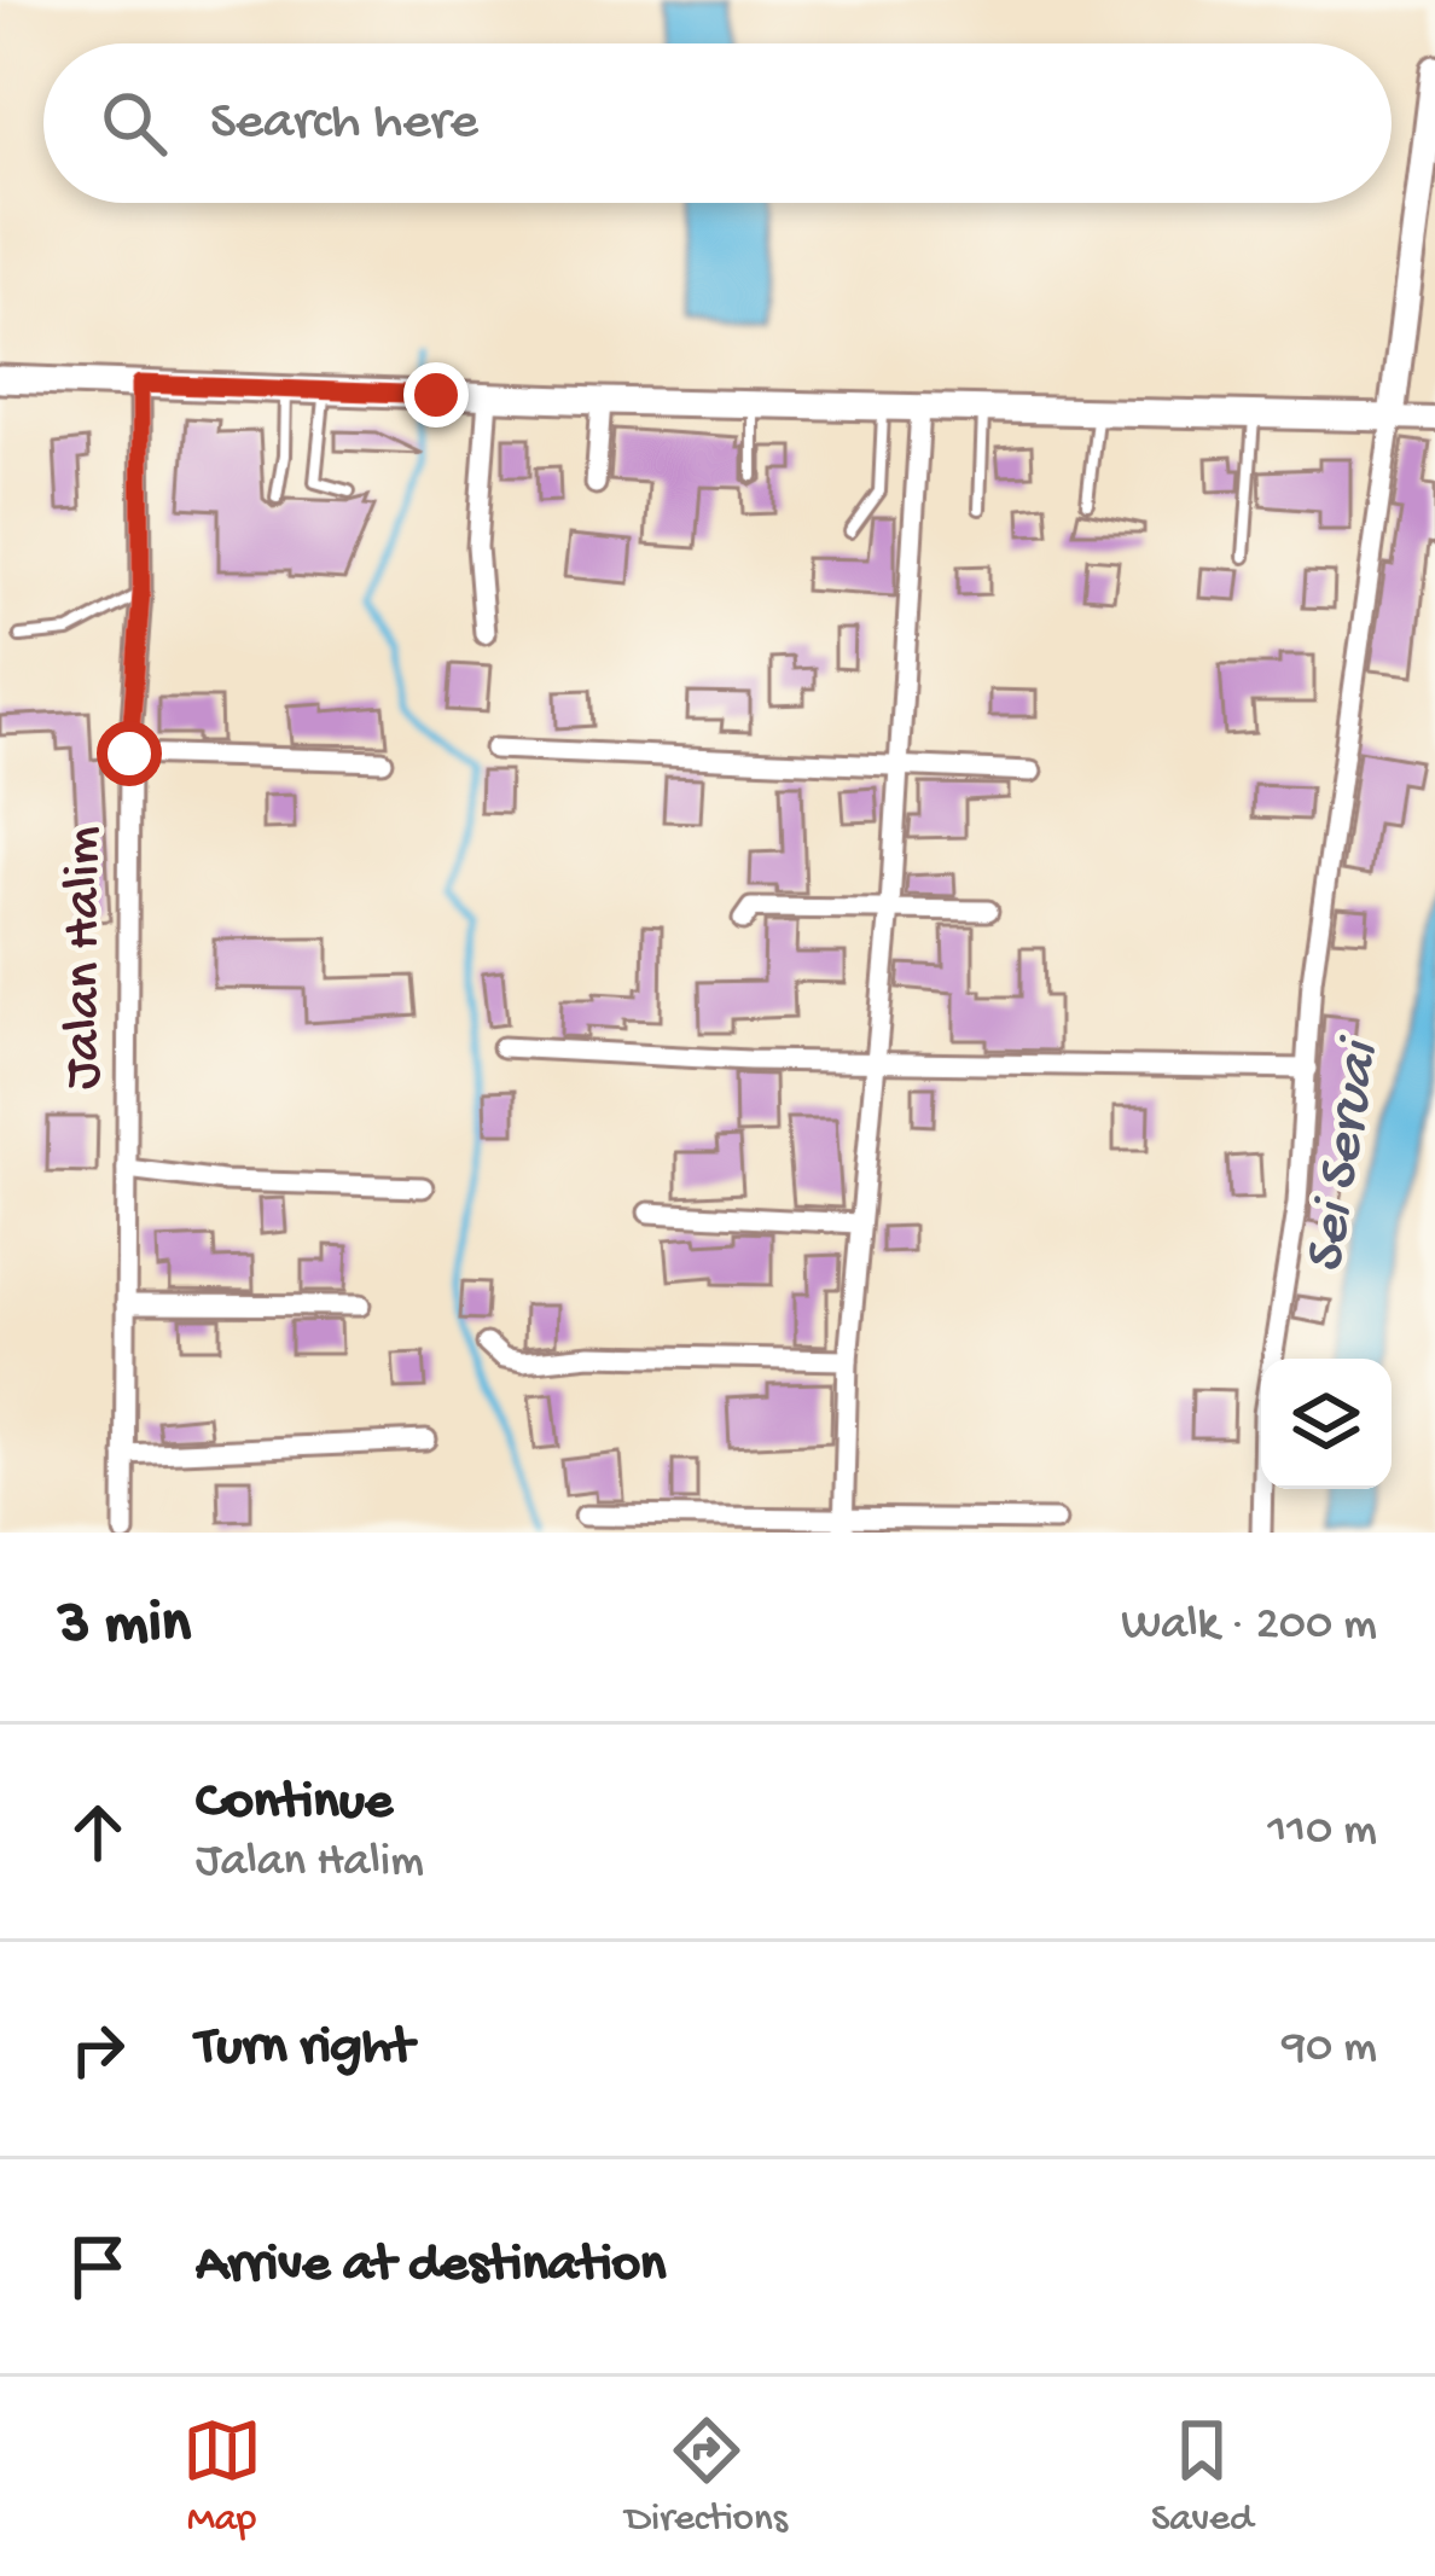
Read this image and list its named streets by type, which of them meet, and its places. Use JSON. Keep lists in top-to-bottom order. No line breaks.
{"streets":{"street":["Jalan Halim"]},"water":["Sei Seruai"],"page":{"search":"Search here","heading":["3 min","Walk · 200 m"],"list":[["Continue","Jalan Halim","110 m"],["Turn right","90 m"],"Arrive at destination"],"nav":["Map","Directions","Saved"]}}
